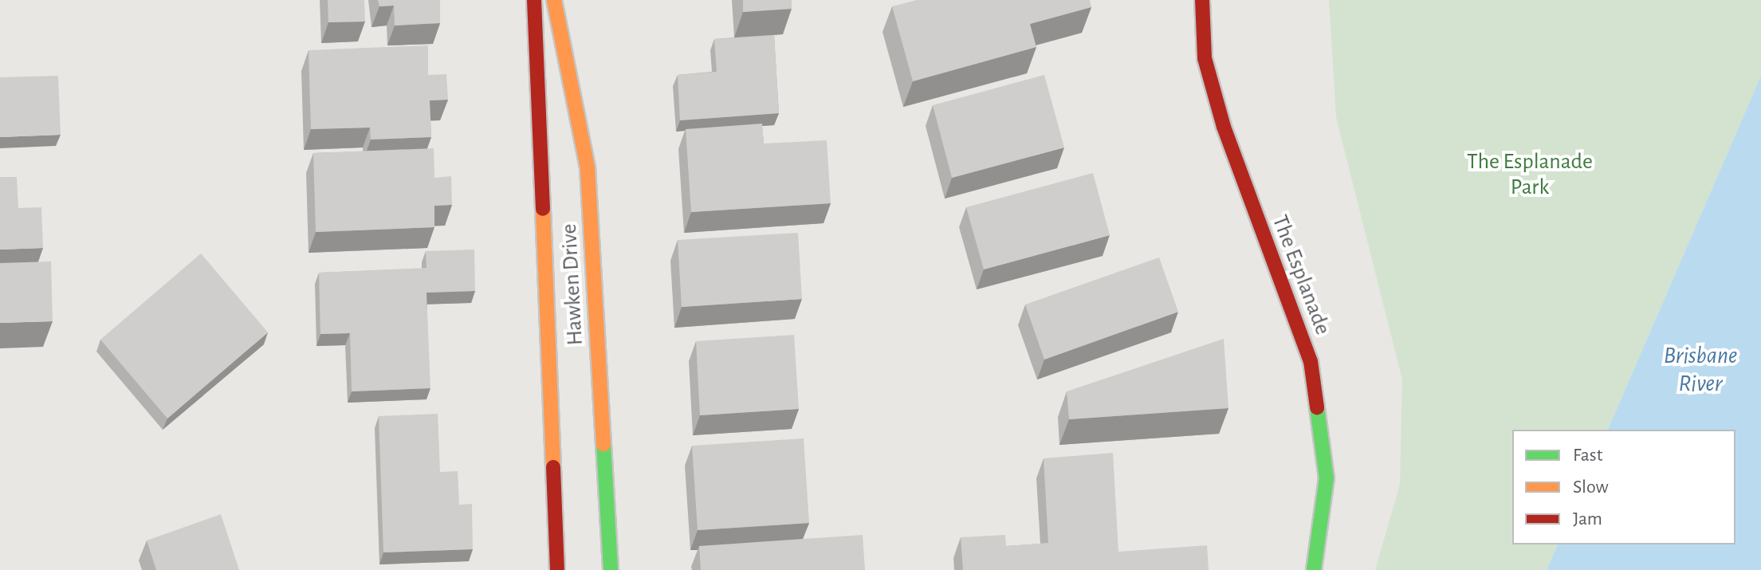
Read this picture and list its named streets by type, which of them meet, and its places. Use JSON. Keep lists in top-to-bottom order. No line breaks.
{"streets":{"main road":["The Esplanade","Hawken Drive"]},"water":["Brisbane River"],"parks":["The Esplanade Park"],"legend":["Fast","Slow","Jam"]}
